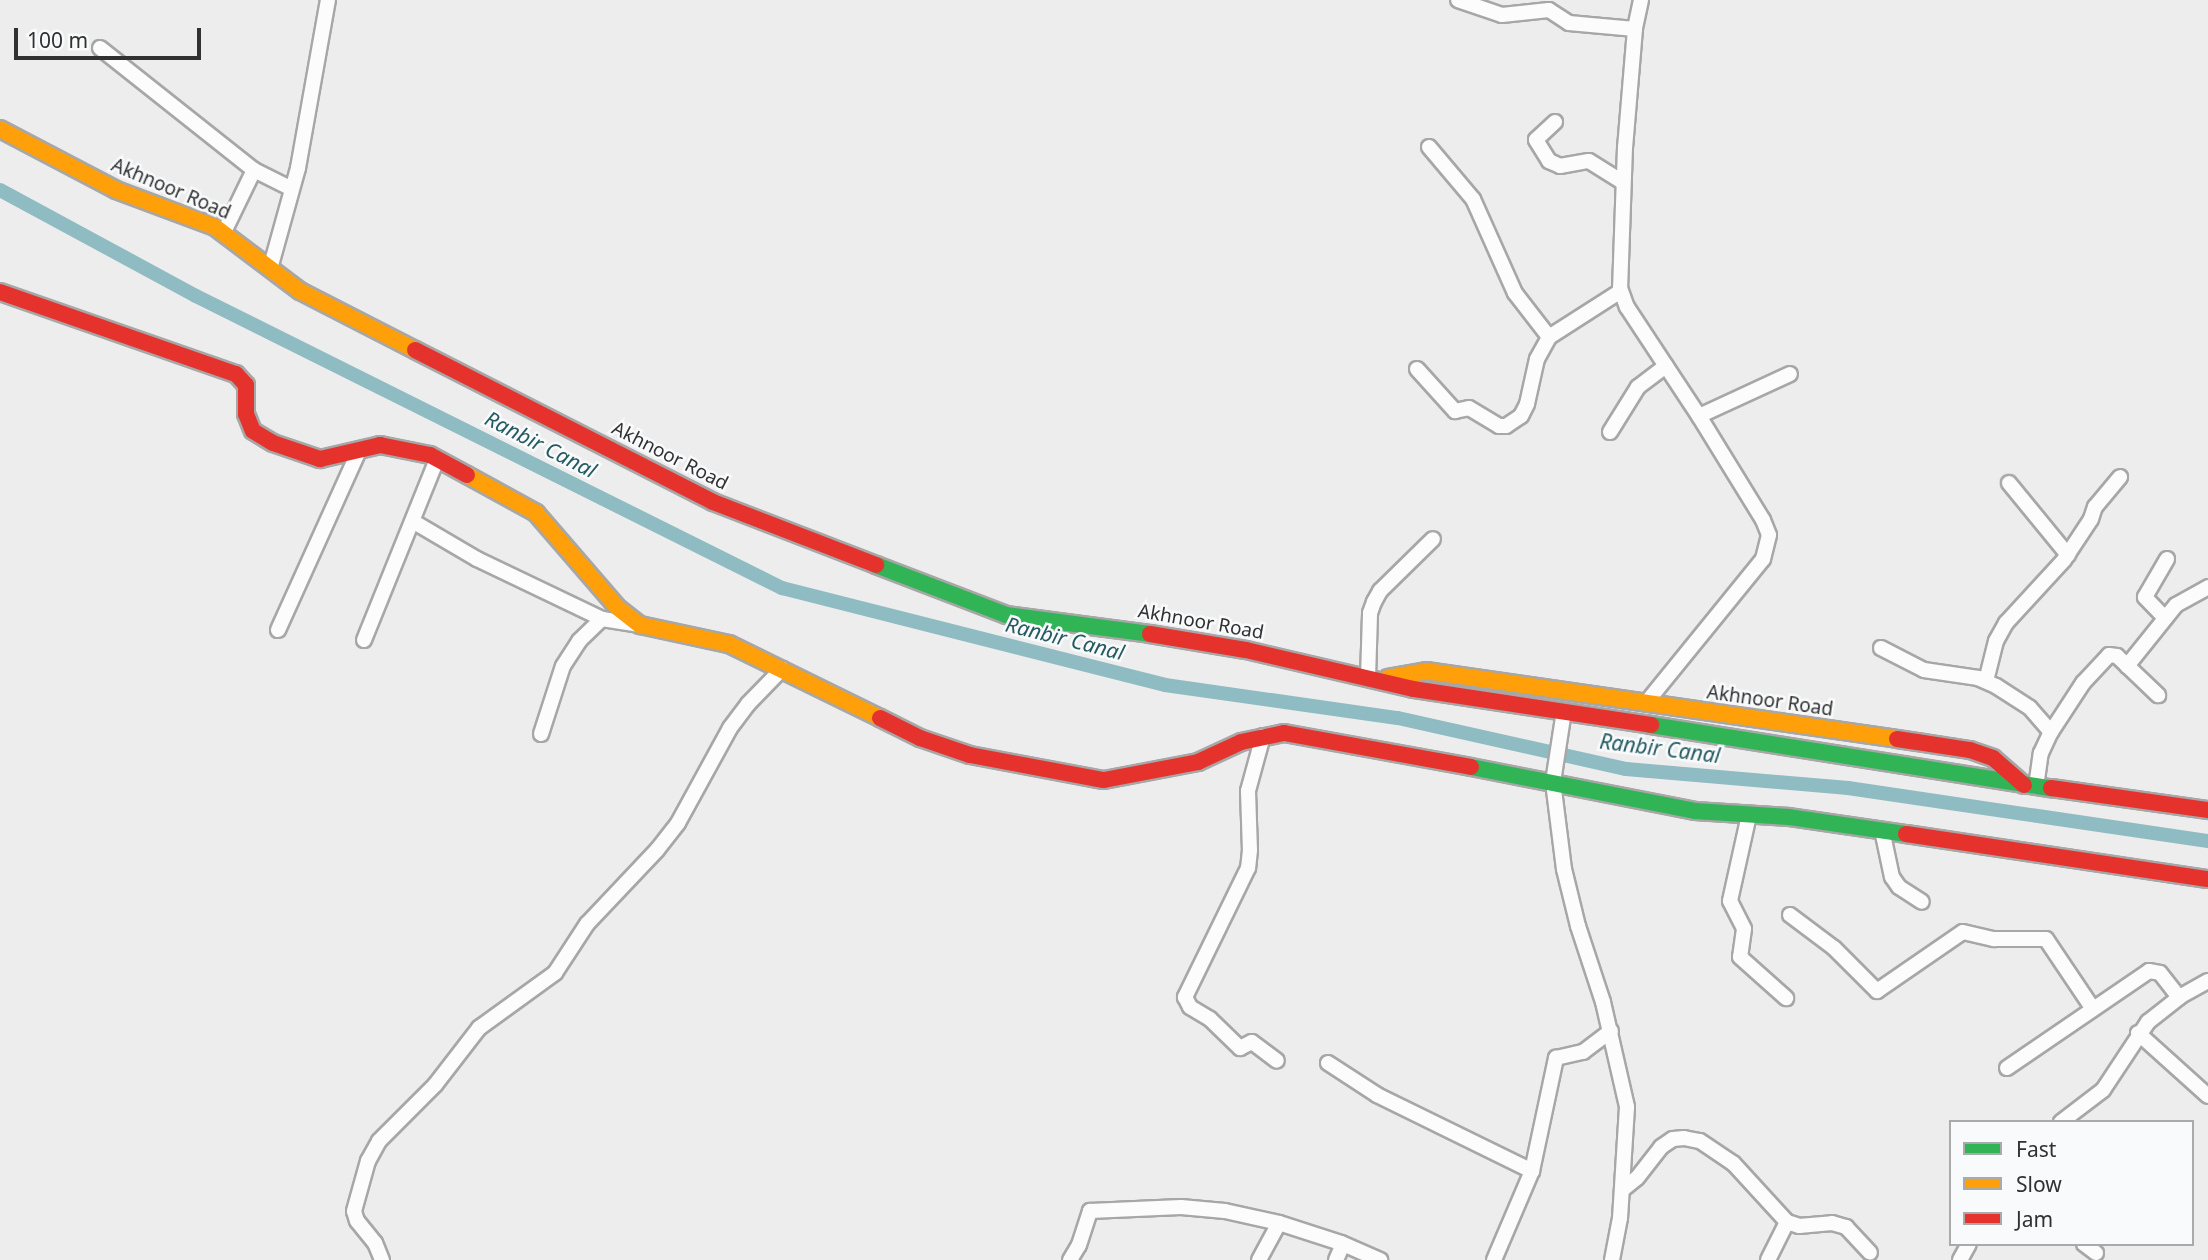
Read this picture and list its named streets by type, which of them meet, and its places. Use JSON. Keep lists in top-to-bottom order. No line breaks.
{"streets":{"main road":["Akhnoor Road"]},"water":["Ranbir Canal"],"legend":["Fast","Slow","Jam"],"scale_bar":"100 m"}
